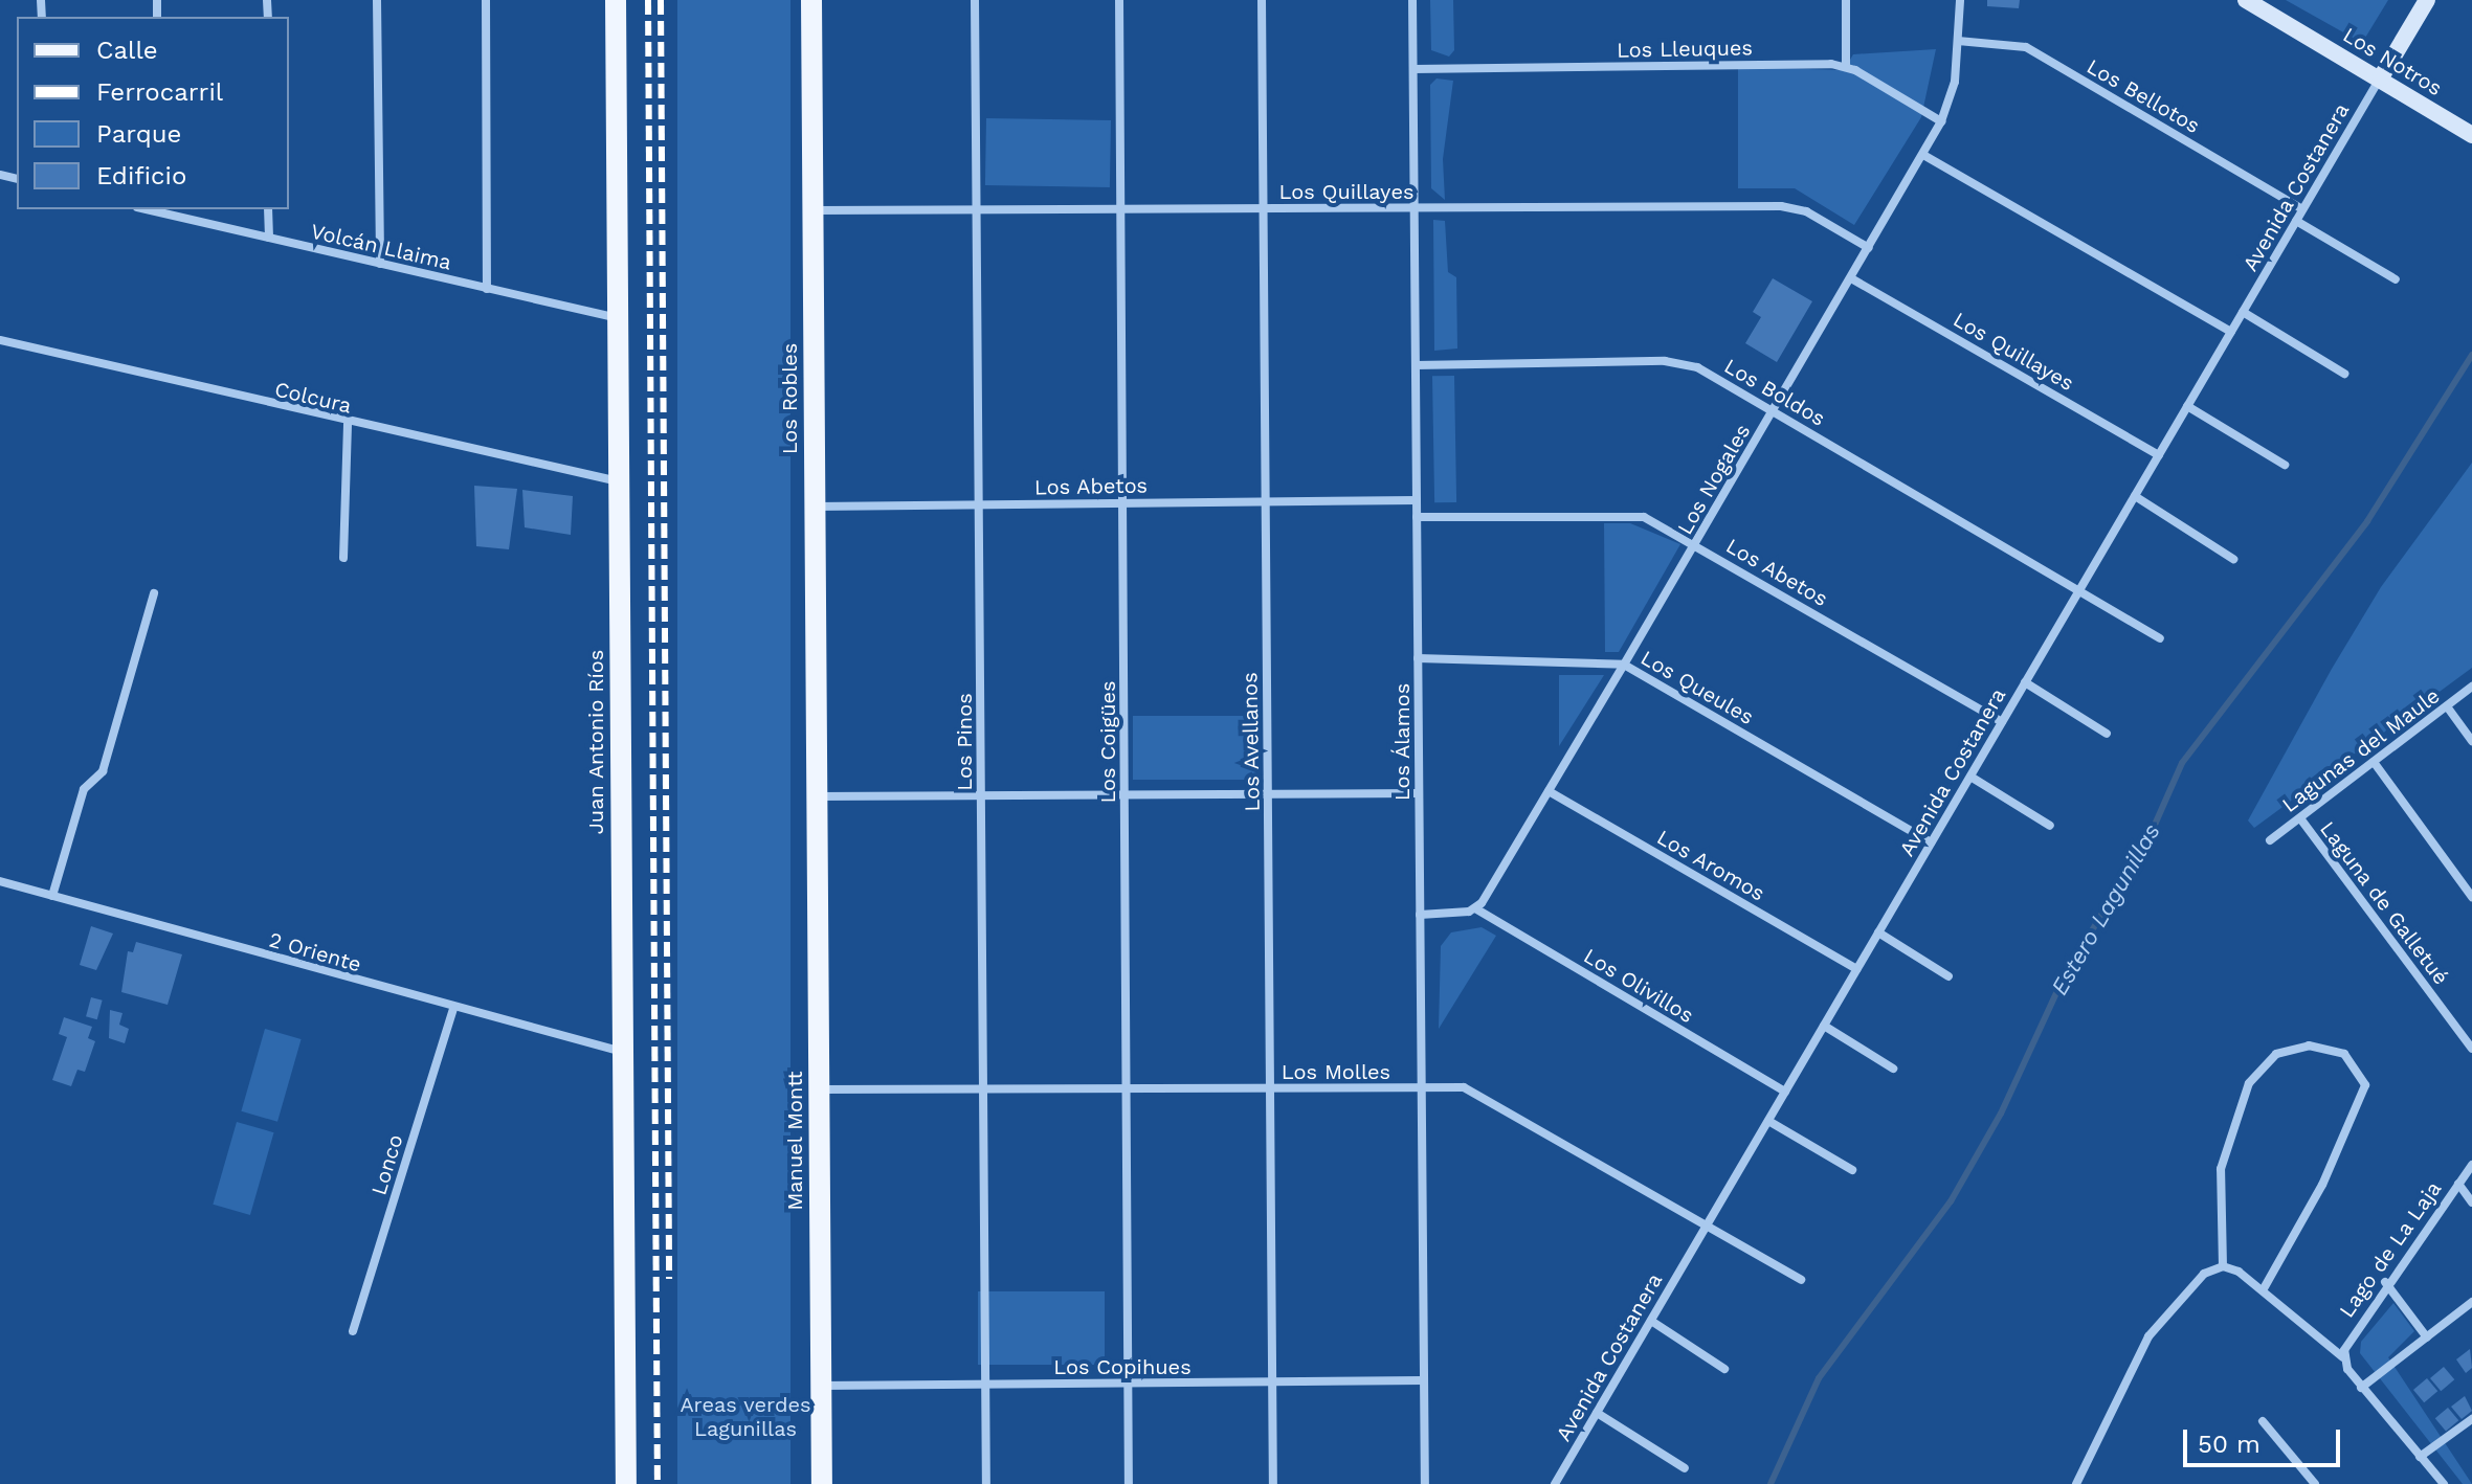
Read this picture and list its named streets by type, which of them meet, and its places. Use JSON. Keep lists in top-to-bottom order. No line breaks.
{"streets":{"main road":["Los Robles","Juan Antonio Ríos","Manuel Montt"],"street":["Los Lleuques","Los Notros","Los Bellotos","Avenida Costanera","Los Quillayes","Volcán Llaima","Los Boldos","Colcura","Los Nogales","Los Abetos","Los Queules","Los Pinos","Los Coigües","Los Avellanos","Los Álamos","Lagunas del Maule","Los Aromos","Laguna de Galletué","2 Oriente","Los Olivillos","Los Molles","Lonco","Lago de La Laja","Los Copihues"]},"crossings":[["Los Lleuques","Los Álamos"],["Los Notros","Avenida Costanera"],["Los Bellotos","Avenida Costanera"],["Los Bellotos","Los Nogales"],["Avenida Costanera","Los Quillayes"],["Avenida Costanera","Los Boldos"],["Avenida Costanera","Los Abetos"],["Avenida Costanera","Los Queules"],["Avenida Costanera","Los Aromos"],["Avenida Costanera","Los Olivillos"],["Avenida Costanera","Los Molles"],["Los Quillayes","Los Robles"],["Los Quillayes","Los Nogales"],["Los Quillayes","Los Pinos"],["Los Quillayes","Los Coigües"],["Los Quillayes","Los Avellanos"],["Los Quillayes","Los Álamos"],["Volcán Llaima","Juan Antonio Ríos"],["Los Boldos","Los Nogales"],["Los Boldos","Los Álamos"],["Colcura","Juan Antonio Ríos"],["Los Robles","Los Abetos"],["Los Robles","Manuel Montt"],["Los Nogales","Los Abetos"],["Los Nogales","Los Queules"],["Los Nogales","Los Aromos"],["Los Nogales","Los Olivillos"],["Los Abetos","Los Pinos"],["Los Abetos","Los Coigües"],["Los Abetos","Los Avellanos"],["Los Abetos","Los Álamos"],["Los Queules","Los Álamos"],["Juan Antonio Ríos","2 Oriente"],["Los Pinos","Los Molles"],["Los Pinos","Los Copihues"],["Los Coigües","Los Molles"],["Los Coigües","Los Copihues"],["Los Avellanos","Los Molles"],["Los Avellanos","Los Copihues"],["Los Álamos","Los Molles"],["Los Álamos","Los Copihues"],["Lagunas del Maule","Laguna de Galletué"],["2 Oriente","Lonco"],["Los Molles","Manuel Montt"],["Manuel Montt","Los Copihues"]],"water":["Estero Lagunillas"],"parks":["Areas verdes Lagunillas"],"legend":["Calle","Ferrocarril","Parque","Edificio"],"scale_bar":"50 m"}
